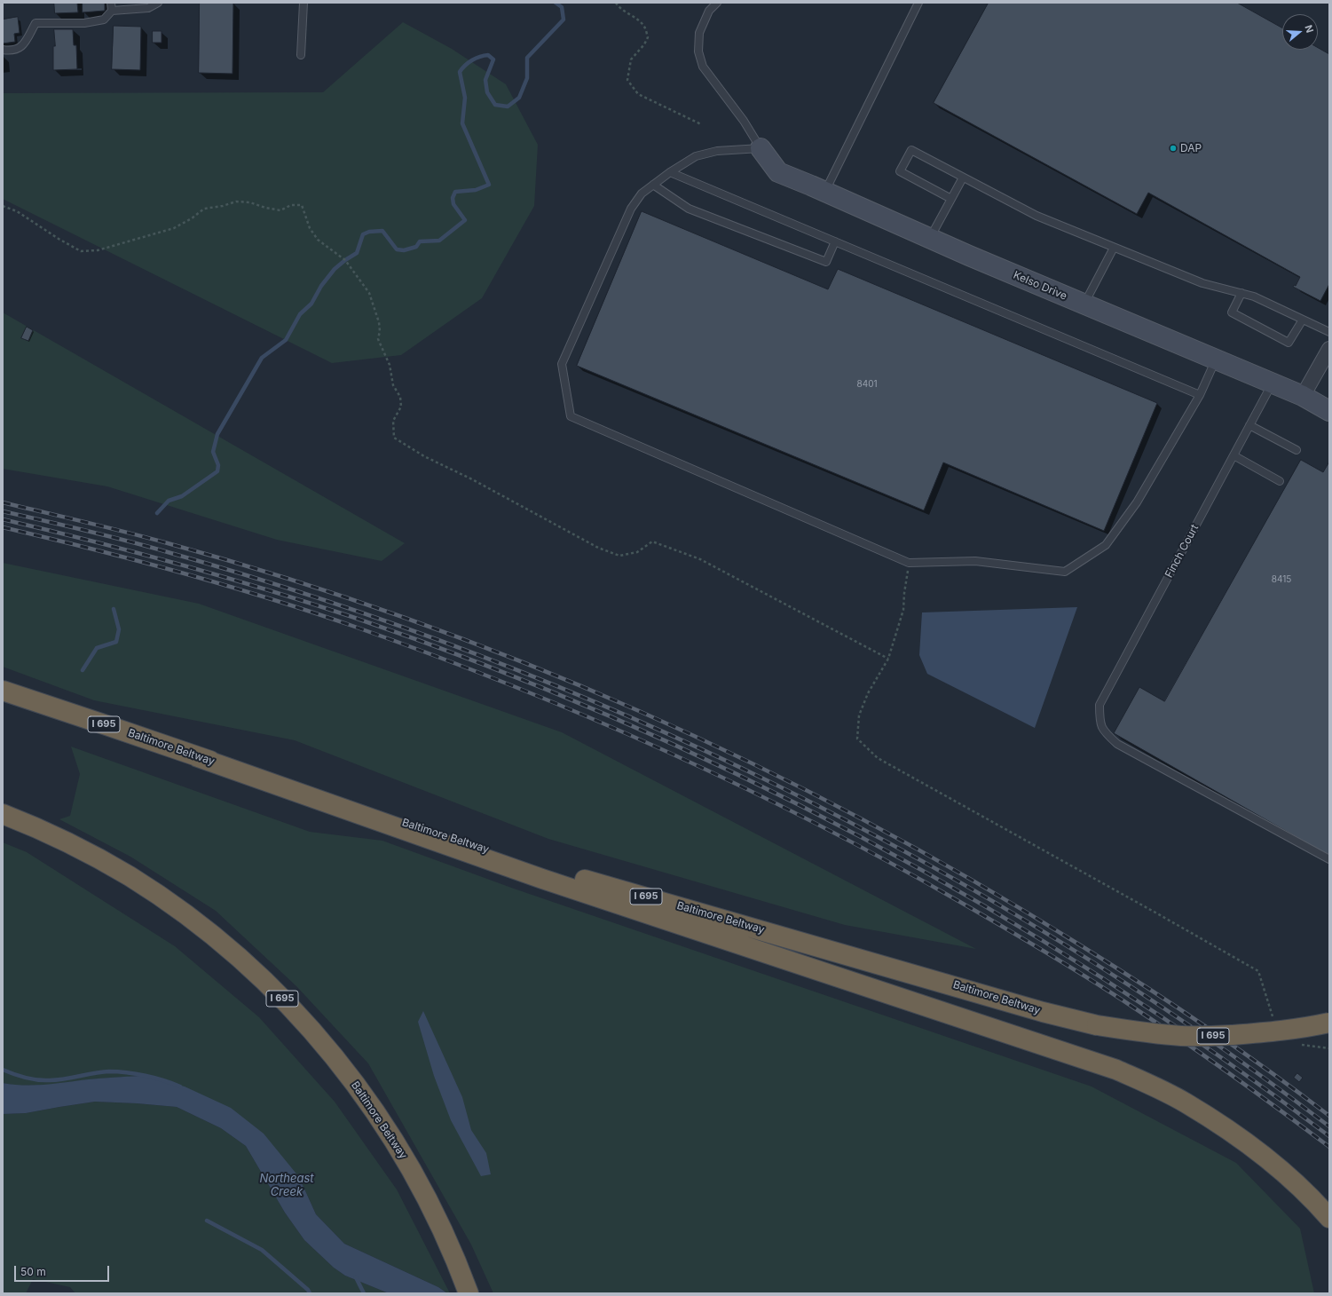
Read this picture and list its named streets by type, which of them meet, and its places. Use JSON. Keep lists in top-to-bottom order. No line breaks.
{"streets":{"highway":["I 695","Baltimore Beltway"],"street":["Kelso Drive"],"lane":["Finch Court"]},"crossings":[["Kelso Drive","Finch Court"]],"water":["Northeast Creek"],"places":["DAP"],"house_numbers":["8401","8415"],"scale_bar":"50 m","north":"right"}
